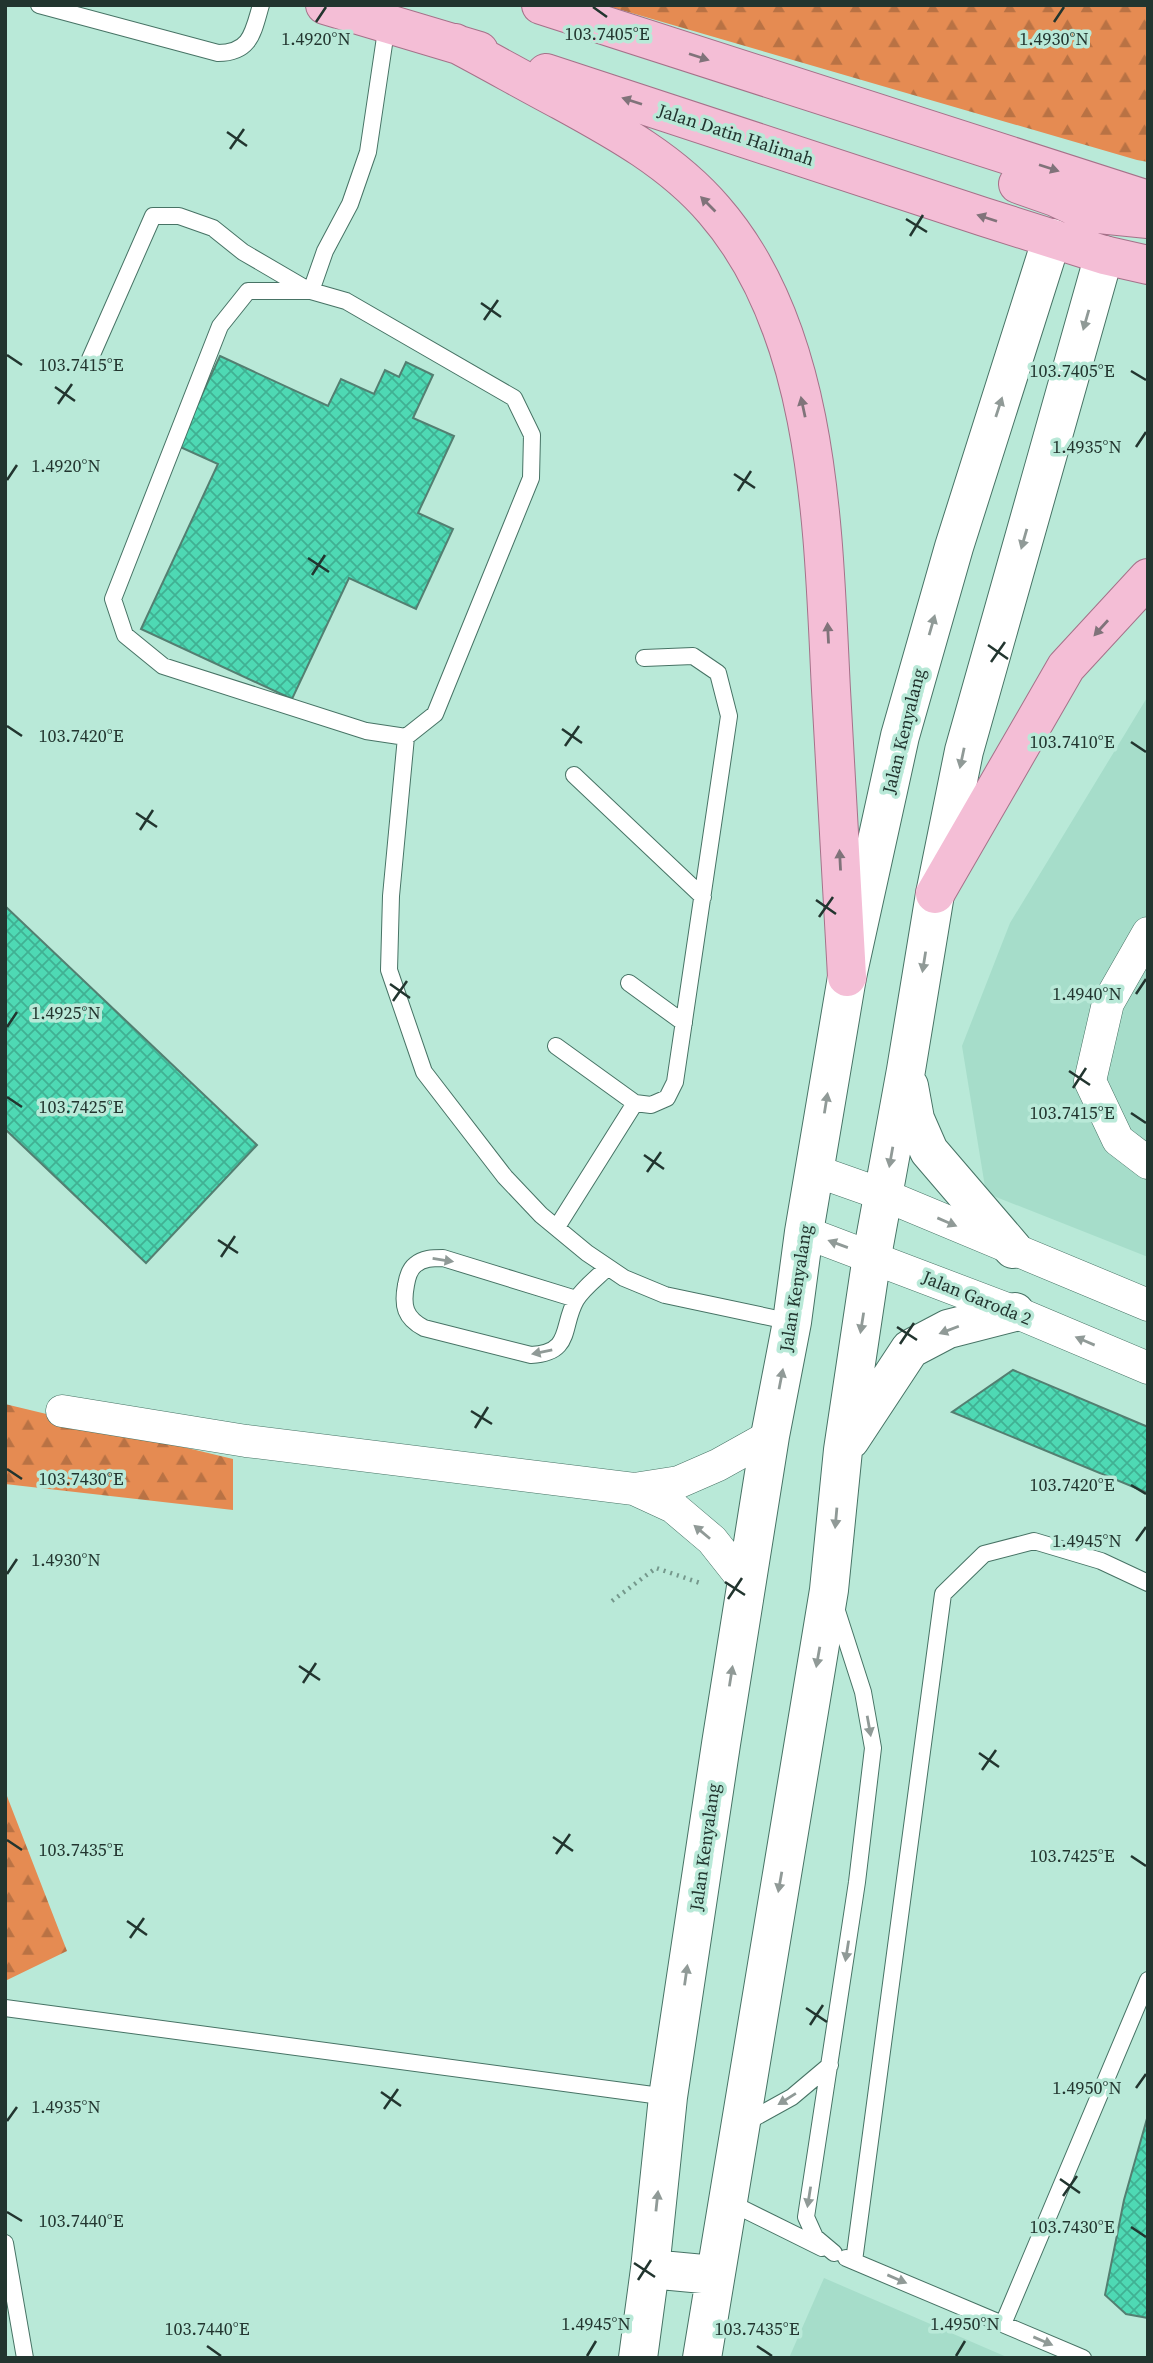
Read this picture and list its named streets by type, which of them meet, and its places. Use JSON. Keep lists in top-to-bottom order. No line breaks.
{"streets":{"main road":["Jalan Datin Halimah"],"street":["Jalan Kenyalang","Jalan Garoda 2"]},"crossings":[["Jalan Datin Halimah","Jalan Kenyalang"],["Jalan Kenyalang","Jalan Garoda 2"]],"coordinates":["103.7405°E","1.4920°N","1.4930°N","103.7415°E","1.4935°N","103.7420°E","103.7410°E","1.4940°N","1.4925°N","103.7425°E","103.7430°E","1.4945°N","103.7435°E","1.4950°N","103.7440°E"]}
